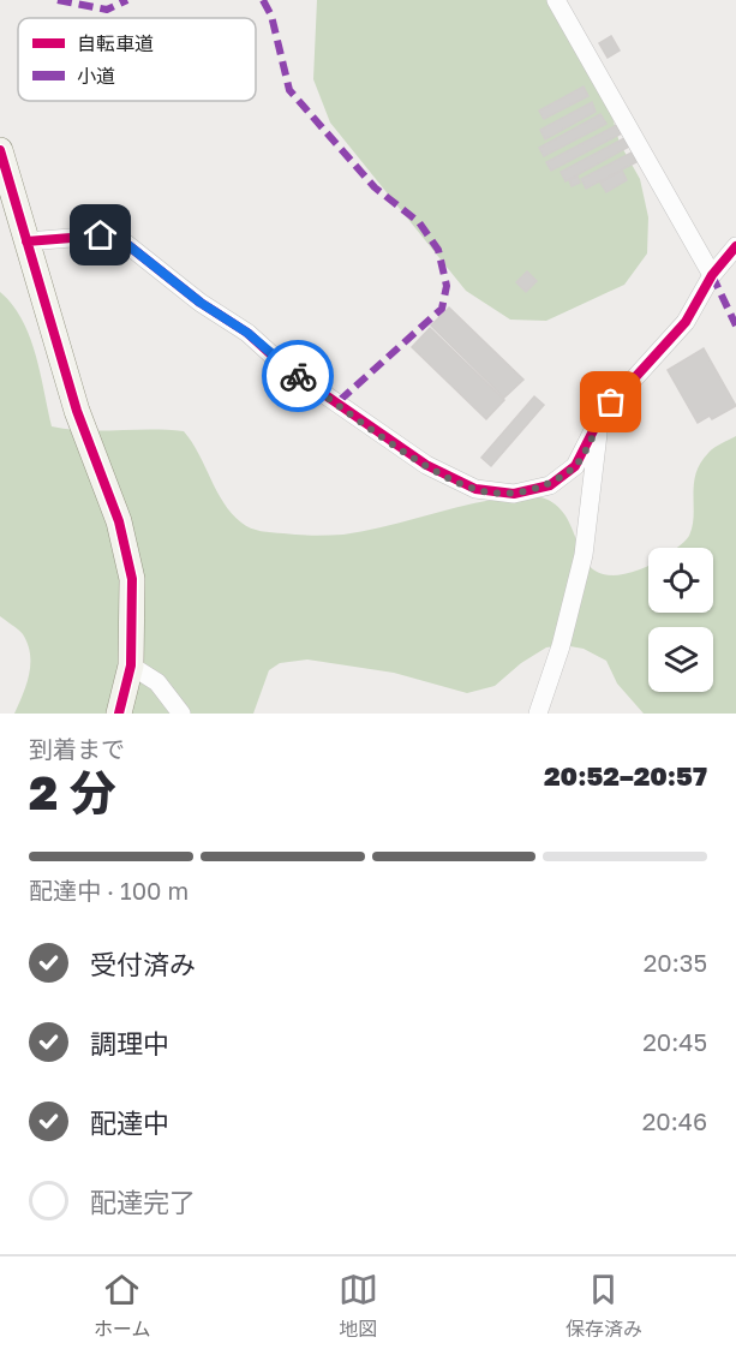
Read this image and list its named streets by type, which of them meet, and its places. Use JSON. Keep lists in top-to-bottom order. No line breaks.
{"legend":["自転車道","小道"],"page":{"heading":["2 分","到着まで","20:52–20:57"],"bar":"配達中 · 100 m","list":[["受付済み","20:35"],["調理中","20:45"],["配達中","20:46"],"配達完了"],"tabs":["ホーム","地図","保存済み"]}}
